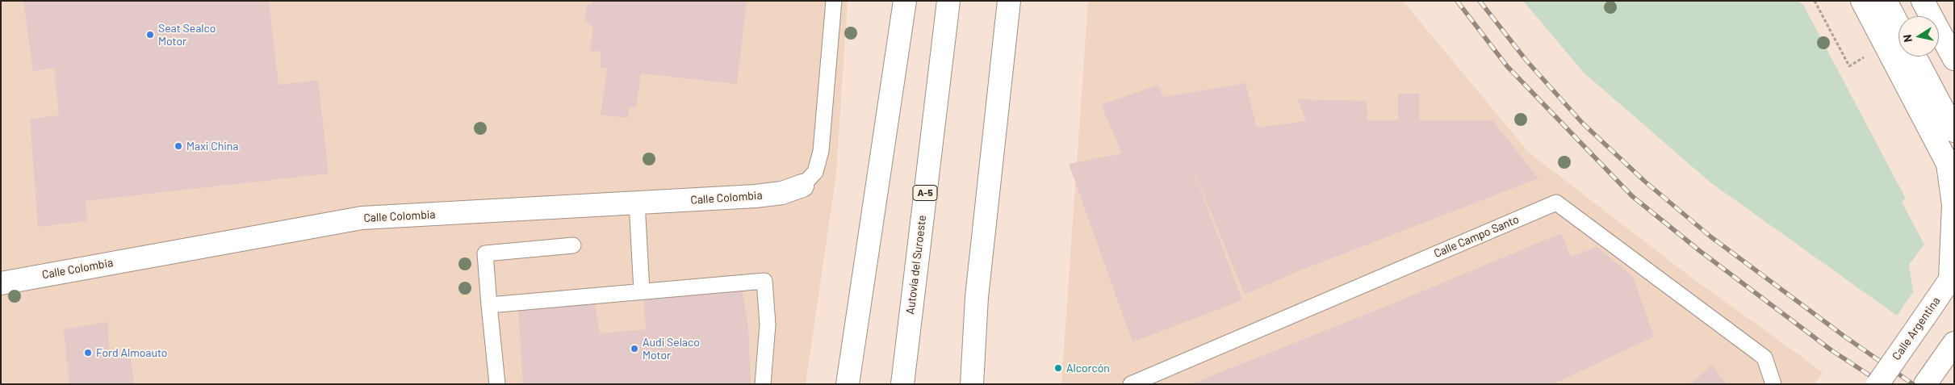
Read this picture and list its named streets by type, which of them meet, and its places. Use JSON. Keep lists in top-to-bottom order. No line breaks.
{"streets":{"main road":["A-5","Calle Colombia","Autovía del Suroeste","Calle Argentina"],"lane":["Calle Campo Santo"]},"places":["Seat Sealco Motor","Maxi China","Audi Selaco Motor","Ford Almoauto","Alcorcón"],"north":"left"}
